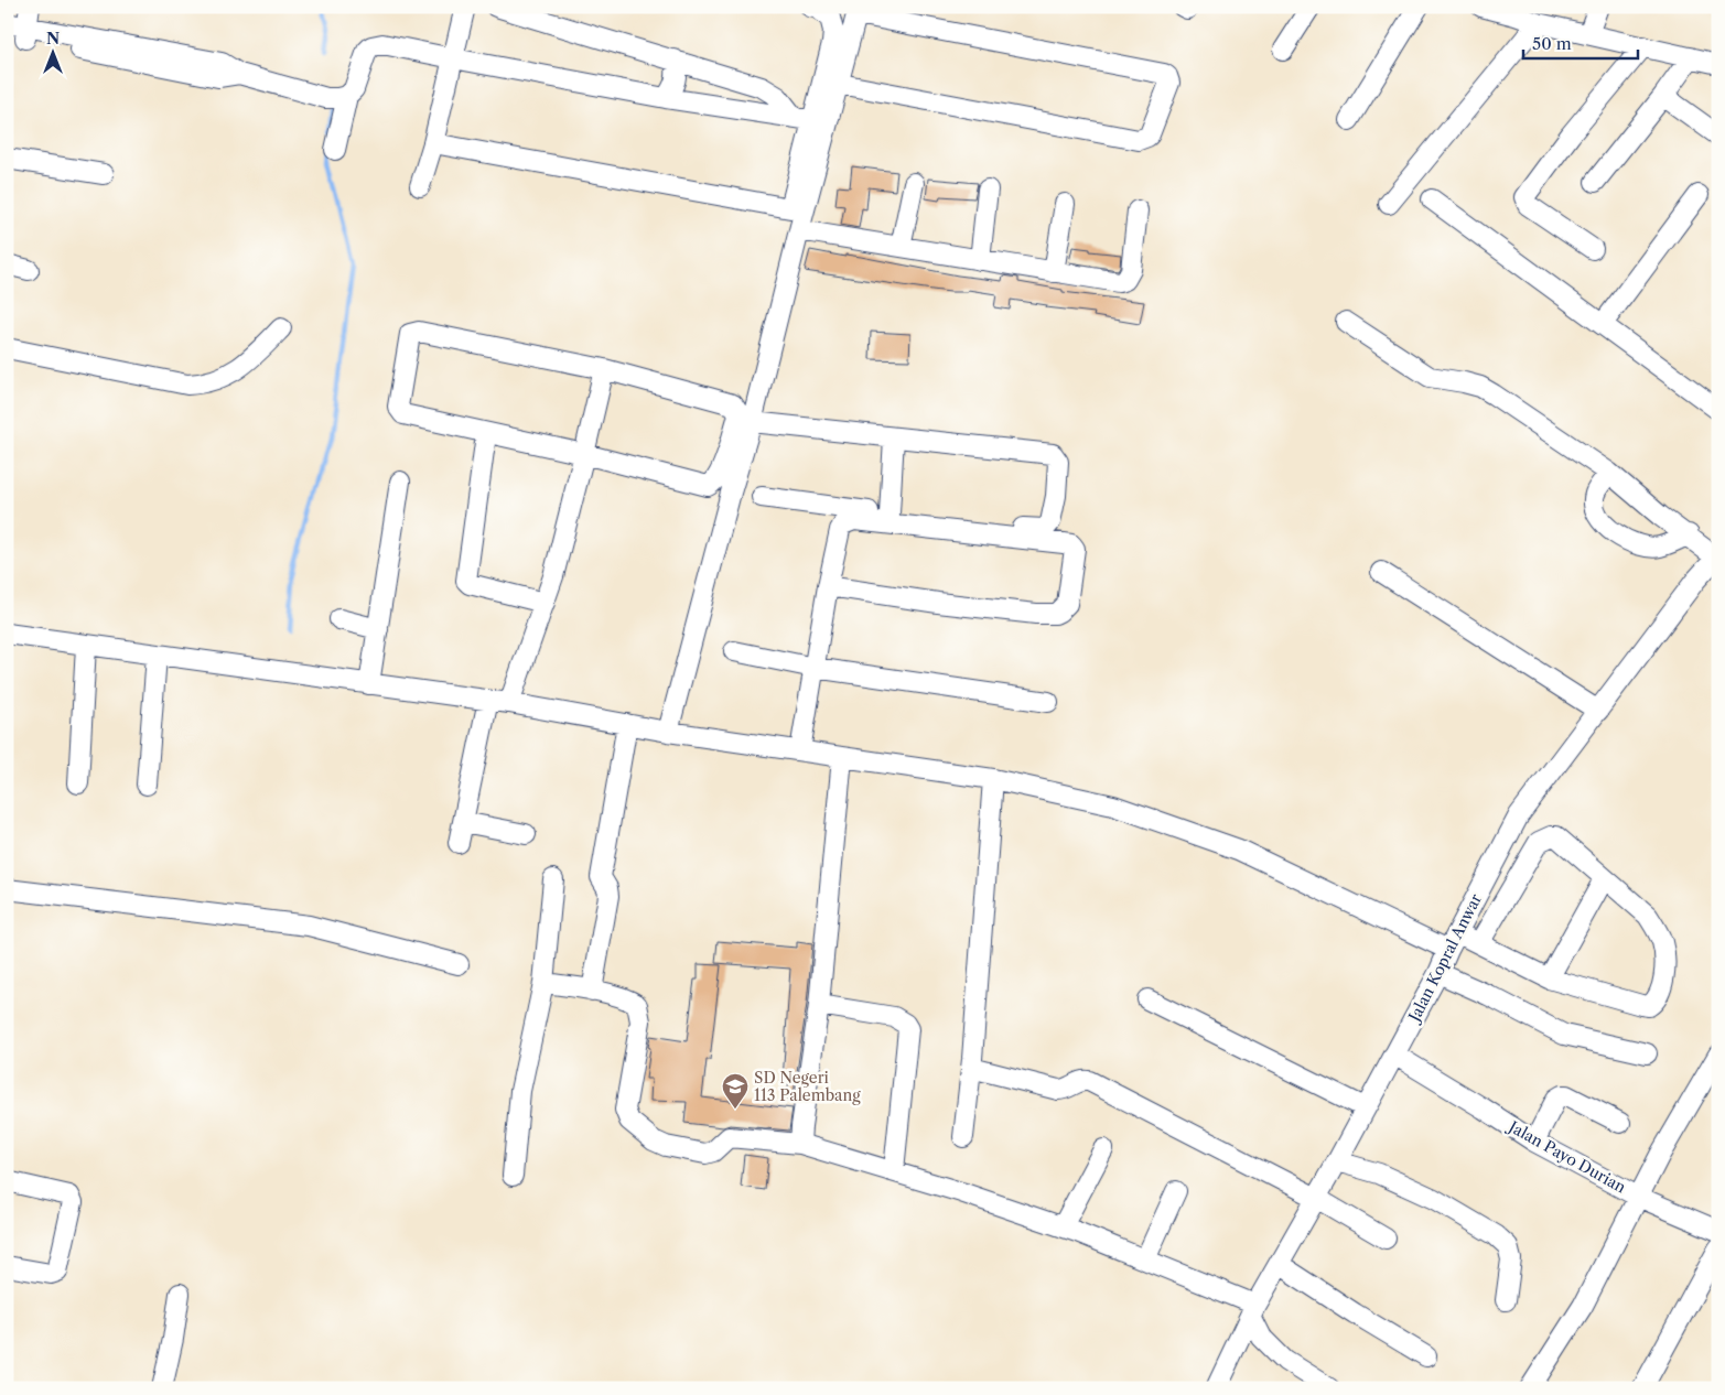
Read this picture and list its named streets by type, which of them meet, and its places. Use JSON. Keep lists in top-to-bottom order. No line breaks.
{"streets":{"street":["Jalan Kopral Anwar","Jalan Payo Durian"]},"crossings":[["Jalan Kopral Anwar","Jalan Payo Durian"]],"places":{"school or university":["SD Negeri 113 Palembang"]},"scale_bar":"50 m","north":"top"}
